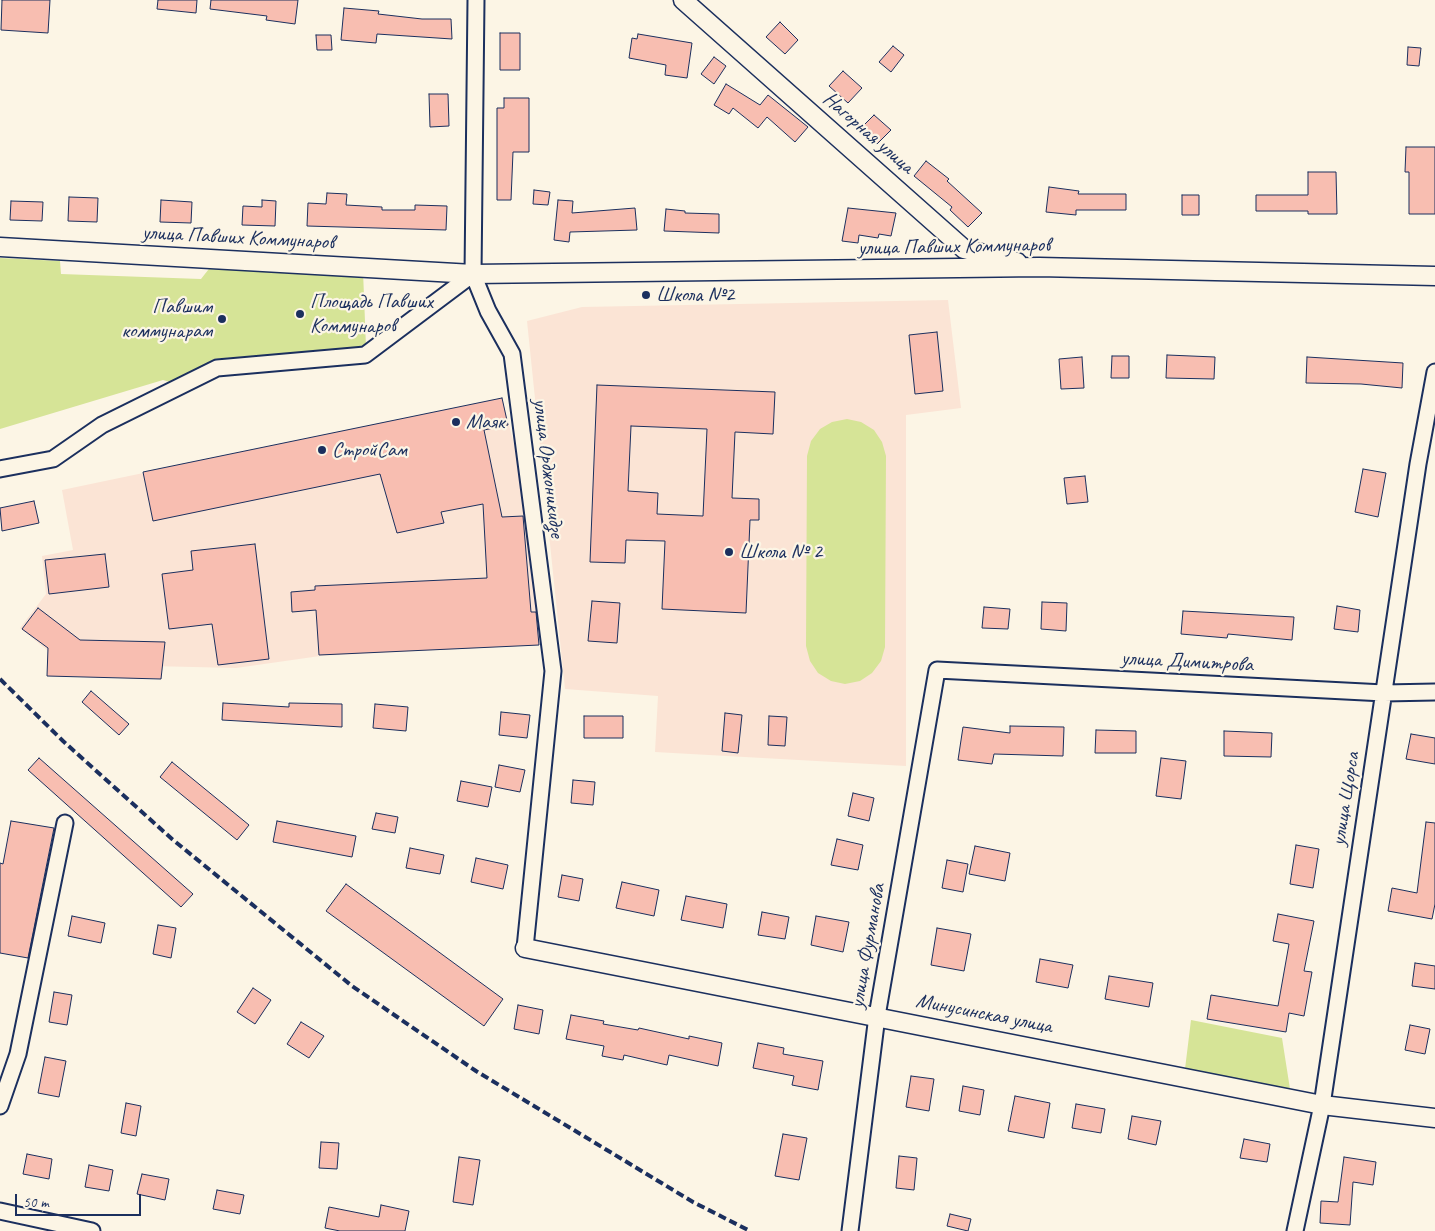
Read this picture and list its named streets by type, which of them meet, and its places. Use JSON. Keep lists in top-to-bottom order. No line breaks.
{"streets":{"street":["Нагорная улица","улица Павших Коммунаров","улица Орджоникидзе","улица Димитрова","улица Щорса","улица Фурманова","Минусинская улица"]},"crossings":[["Нагорная улица","улица Павших Коммунаров"],["улица Павших Коммунаров","улица Орджоникидзе"],["улица Орджоникидзе","Минусинская улица"],["улица Димитрова","улица Щорса"],["улица Димитрова","улица Фурманова"],["улица Щорса","Минусинская улица"],["улица Фурманова","Минусинская улица"]],"places":["Школа №2","Площадь Павших Коммунаров","Павшим коммунарам","Маяк","СтройСам","Школа № 2"],"scale_bar":"50 m"}
